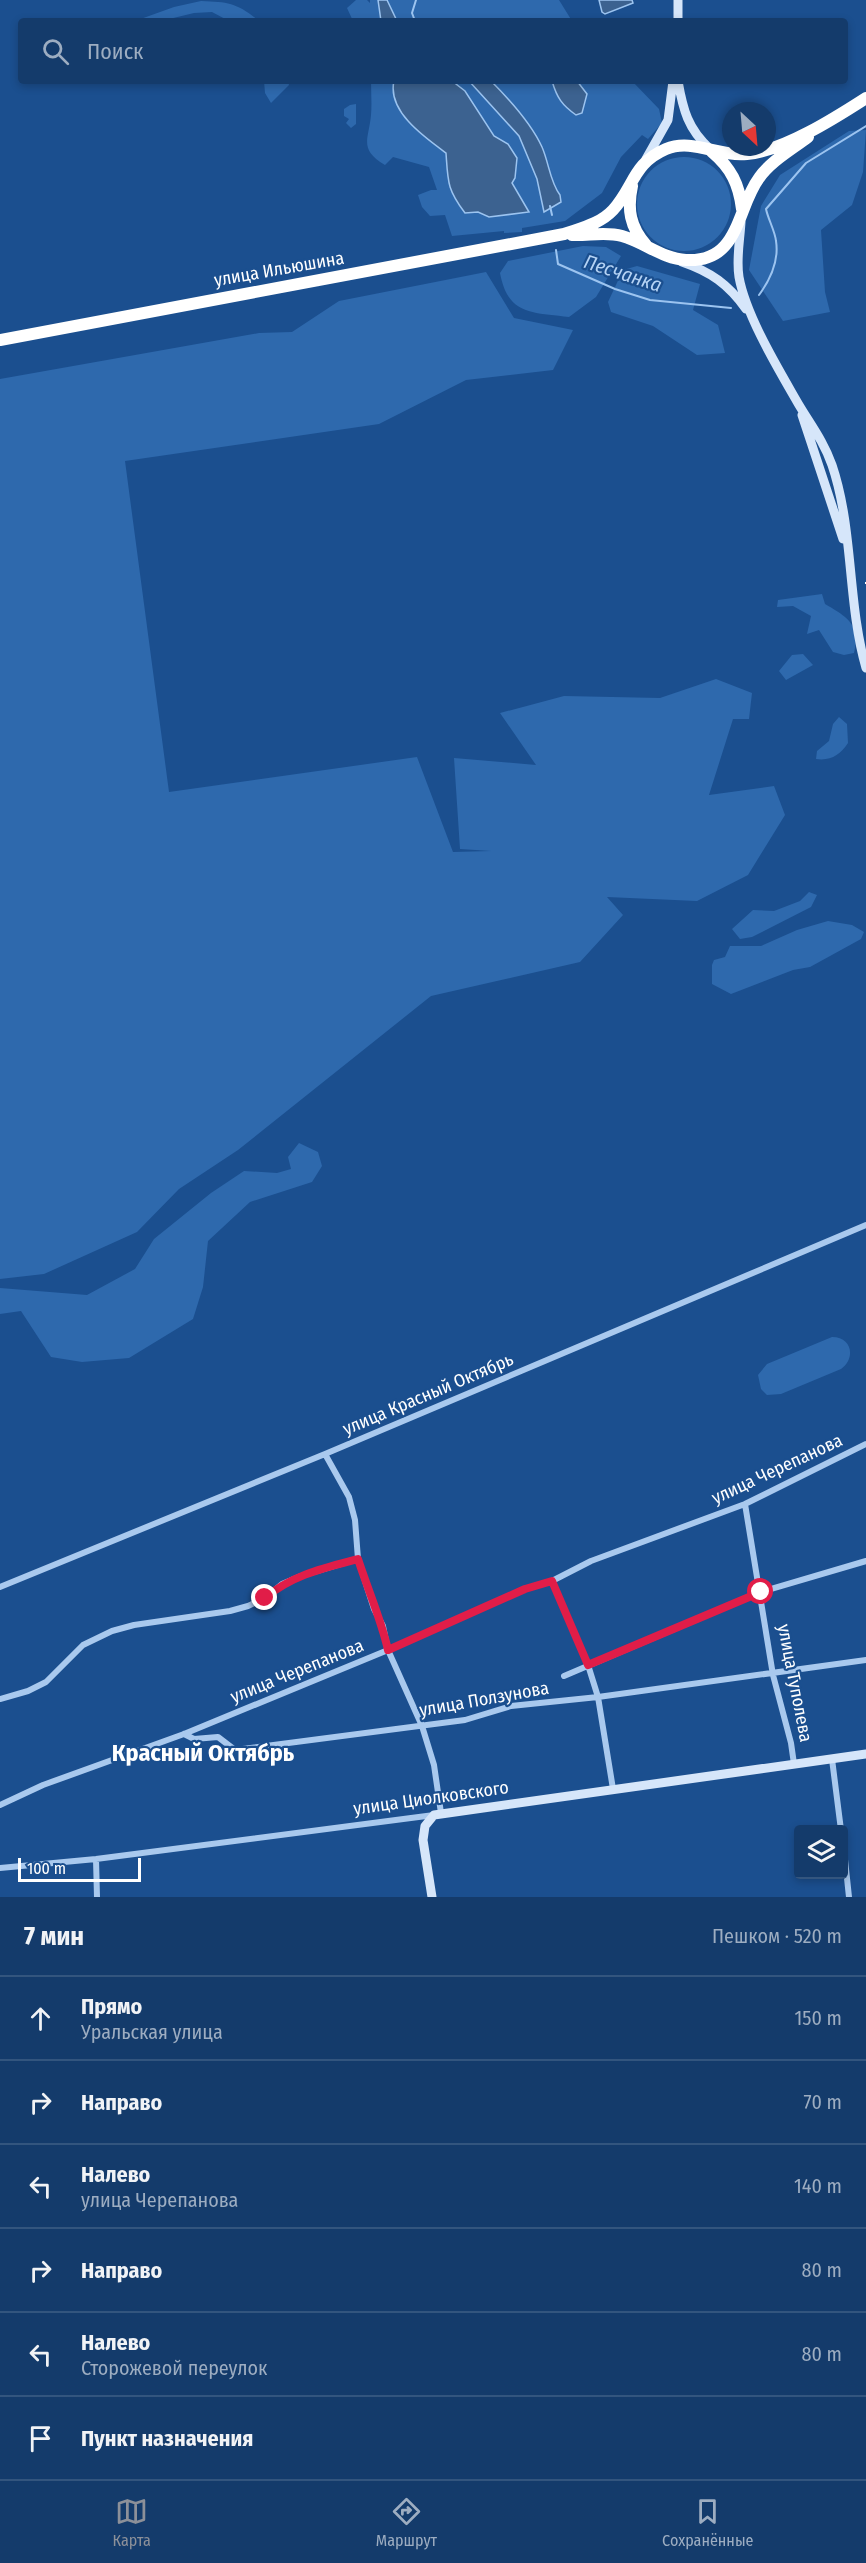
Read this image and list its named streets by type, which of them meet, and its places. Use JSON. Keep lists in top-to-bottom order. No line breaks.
{"streets":{"highway":["улица Ильюшина"],"main road":["улица Циолковского"],"street":["улица Красный Октябрь","улица Черепанова","улица Туполева","улица Ползунова"]},"crossings":[["улица Черепанова","улица Туполева"],["улица Черепанова","улица Ползунова"],["улица Туполева","улица Ползунова"],["улица Туполева","улица Циолковского"]],"districts":["Красный Октябрь"],"water":["Песчанка"],"scale_bar":"100 m","north":"bottom right","page":{"search":"Поиск","scale":"100 m","heading":["7 мин","Пешком · 520 m"],"list":[["Прямо","Уральская улица","150 m"],["Направо","70 m"],["Налево","улица Черепанова","140 m"],["Направо","80 m"],["Налево","Сторожевой переулок","80 m"],"Пункт назначения"],"nav":["Карта","Маршрут","Сохранённые"]}}
